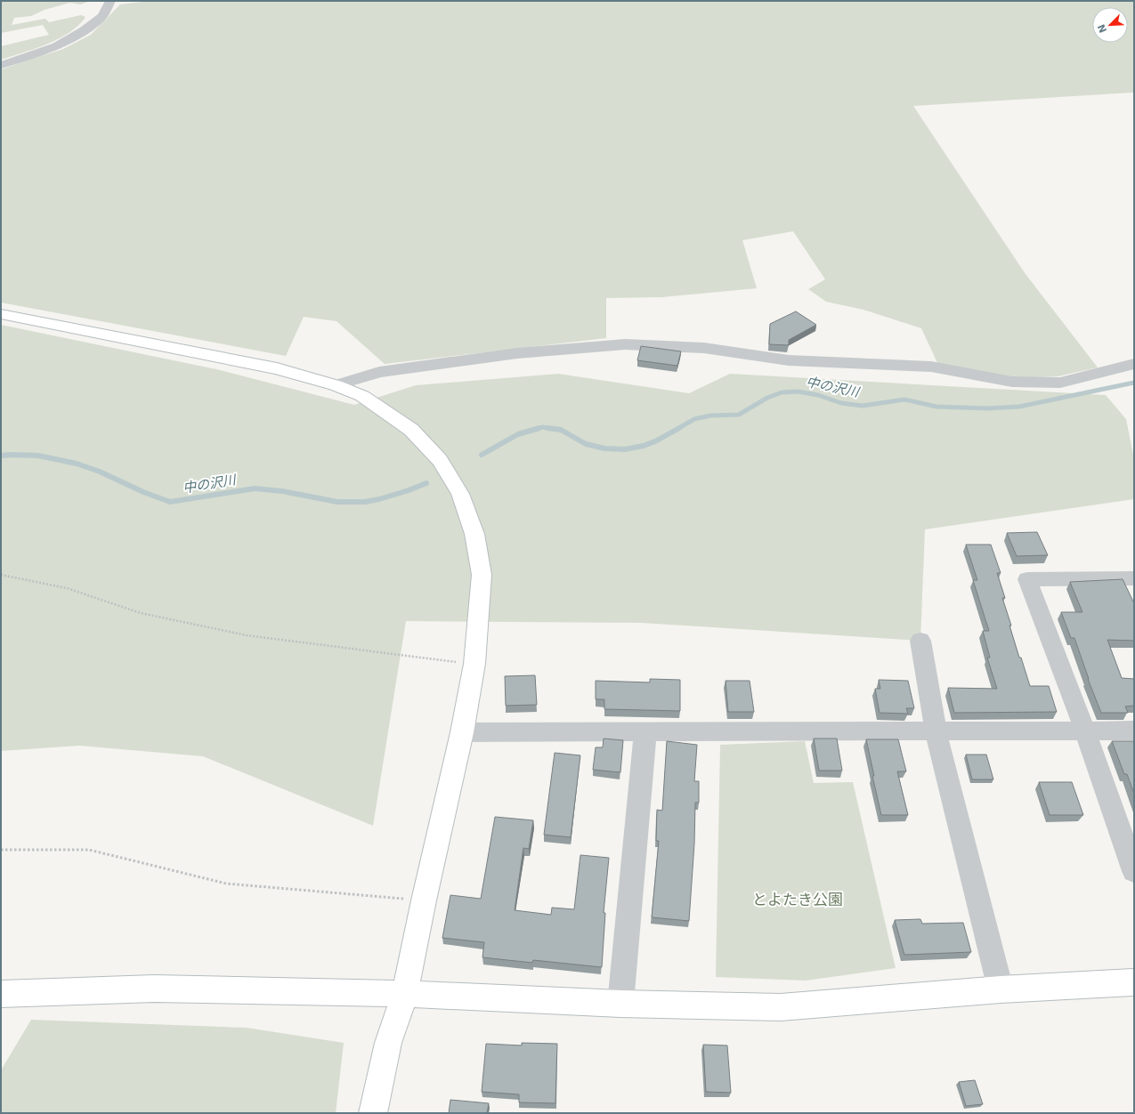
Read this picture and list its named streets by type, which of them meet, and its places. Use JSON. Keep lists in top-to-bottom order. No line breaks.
{"water":["中の沢川"],"parks":["とよたき公園"],"north":"bottom left"}
